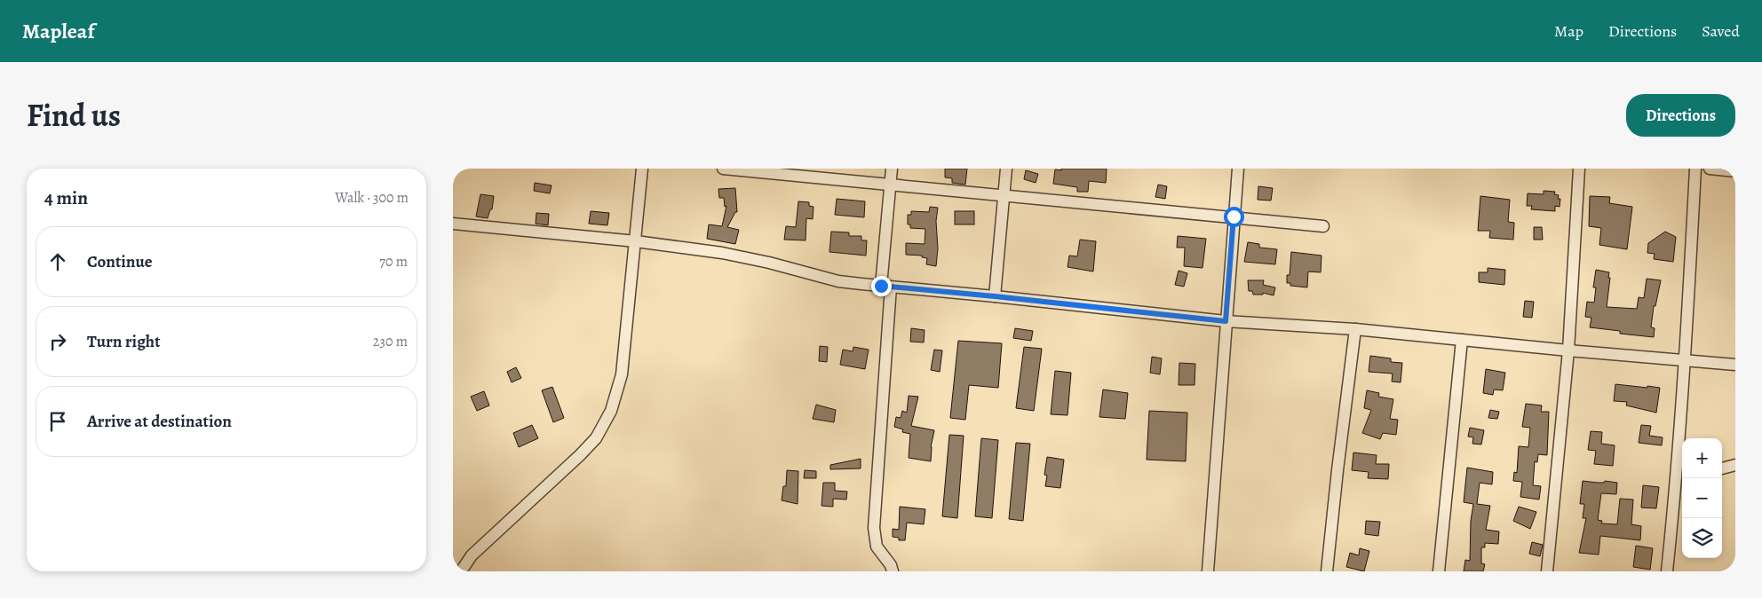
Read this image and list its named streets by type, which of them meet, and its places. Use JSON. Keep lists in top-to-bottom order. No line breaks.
{"page":{"header":"Mapleaf","nav":["Map","Directions","Saved"],"title":"Find us","buttons":"Directions","heading":["4 min","Walk · 300 m"],"list":[["Continue","70 m"],["Turn right","230 m"],"Arrive at destination"],"map_buttons":["+","−"]}}
